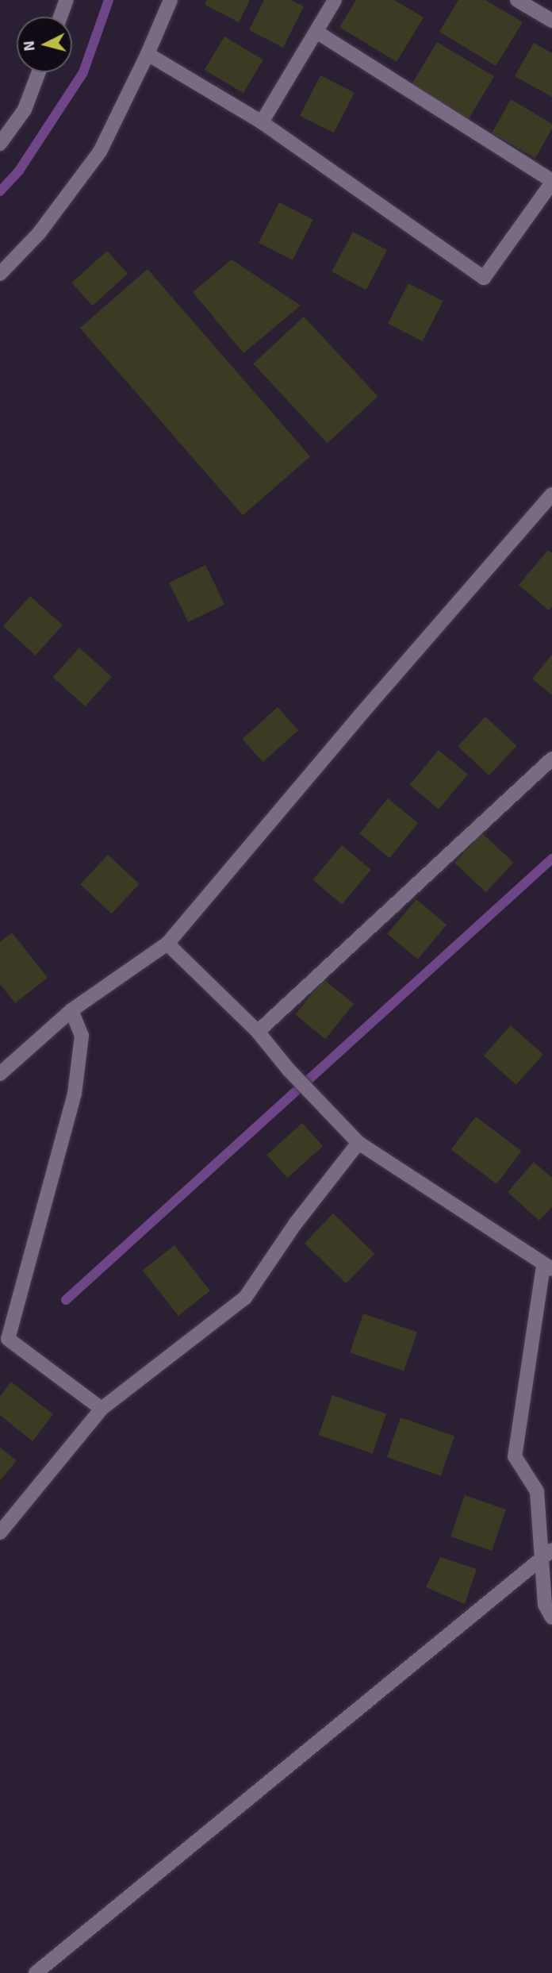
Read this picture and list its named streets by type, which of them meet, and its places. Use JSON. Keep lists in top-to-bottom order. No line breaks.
{"north":"left"}
